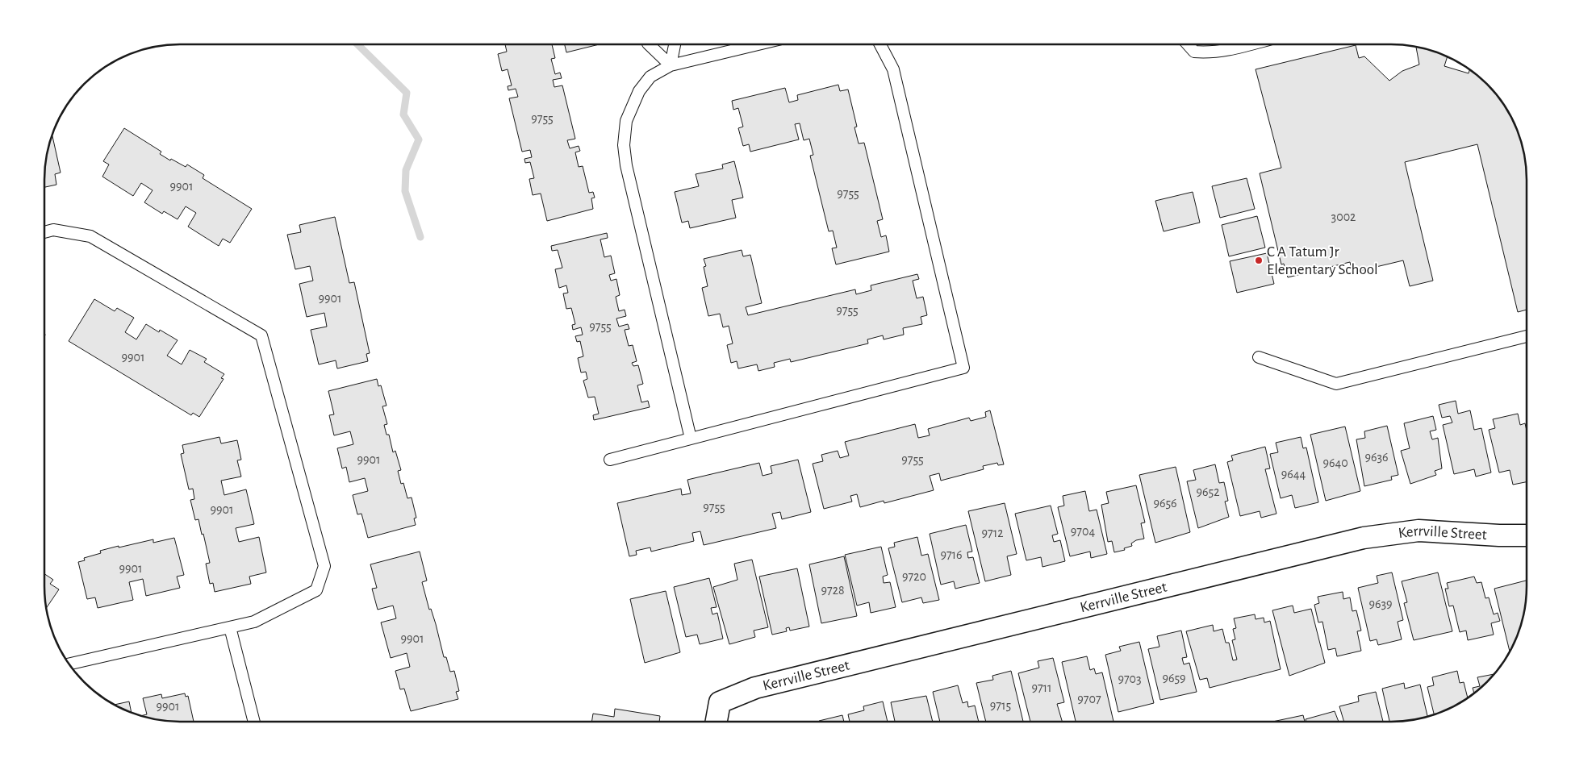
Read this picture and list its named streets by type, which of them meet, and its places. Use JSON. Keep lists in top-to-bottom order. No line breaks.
{"streets":{"street":["Kerrville Street"]},"places":["C A Tatum Jr Elementary School"],"house_numbers":["9755","9901","9755","3002","9901","9755","9755","9901","9636","9901","9755","9640","9644","9652","9656","9755","9901","9704","9712","9716","9901","9720","9728","9639","9901","9659","9703","9711","9707","9715","9901"]}
